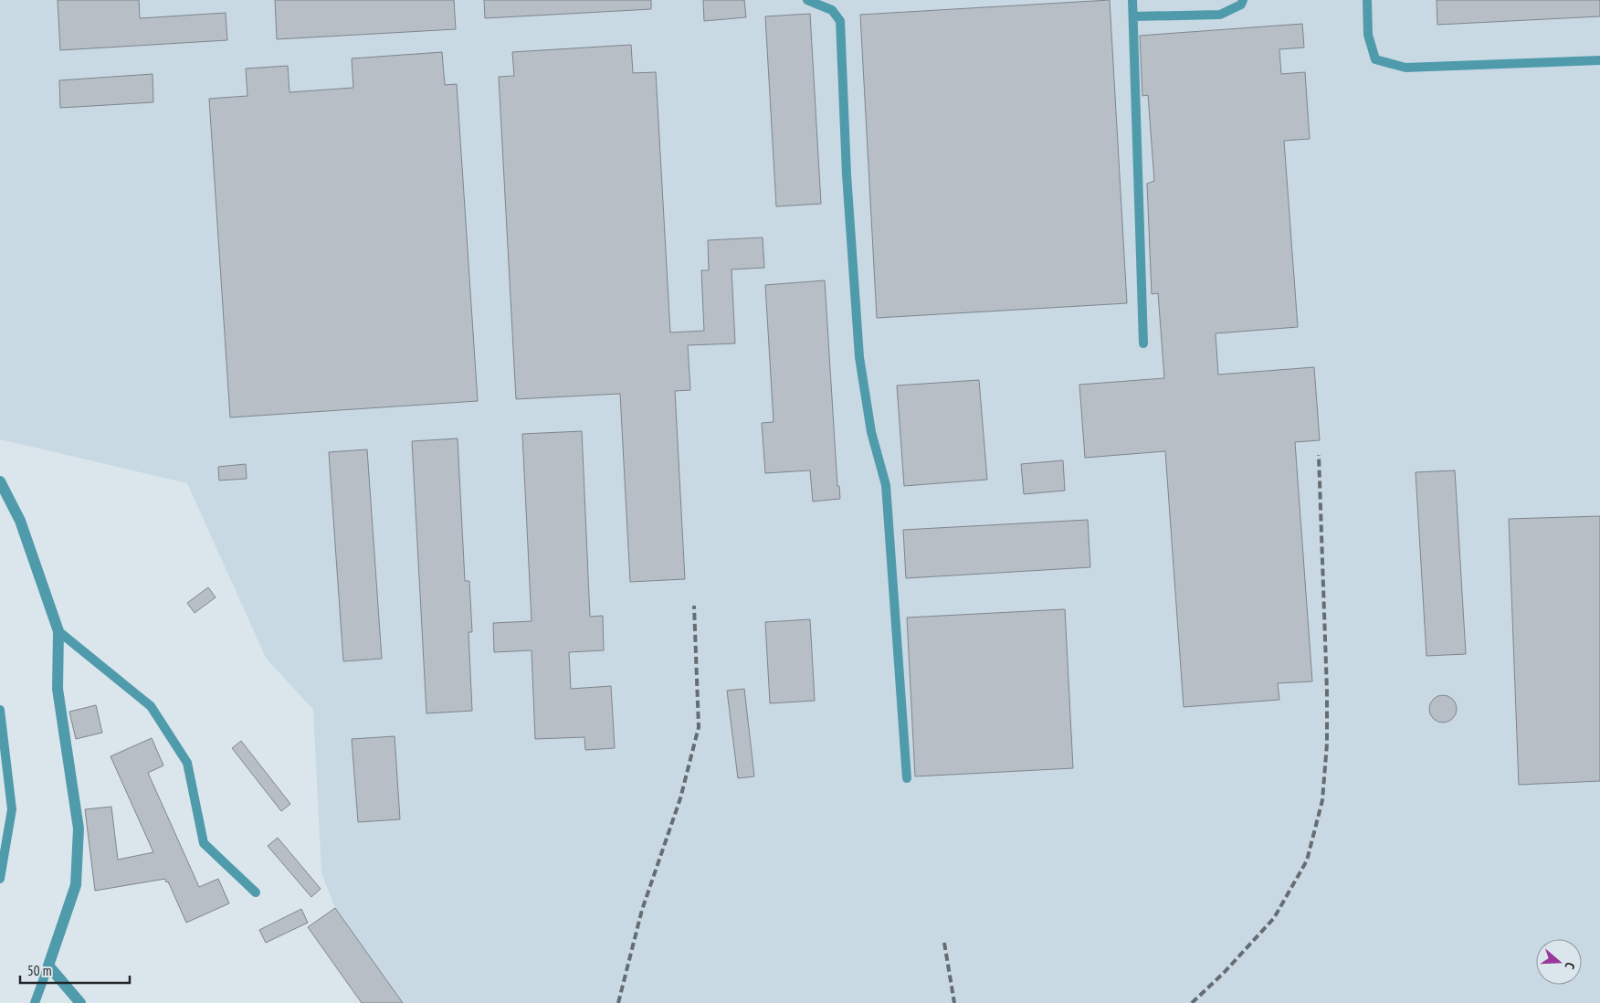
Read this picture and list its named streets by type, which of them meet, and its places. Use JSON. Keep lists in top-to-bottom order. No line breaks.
{"scale_bar":"50 m","north":"right"}
